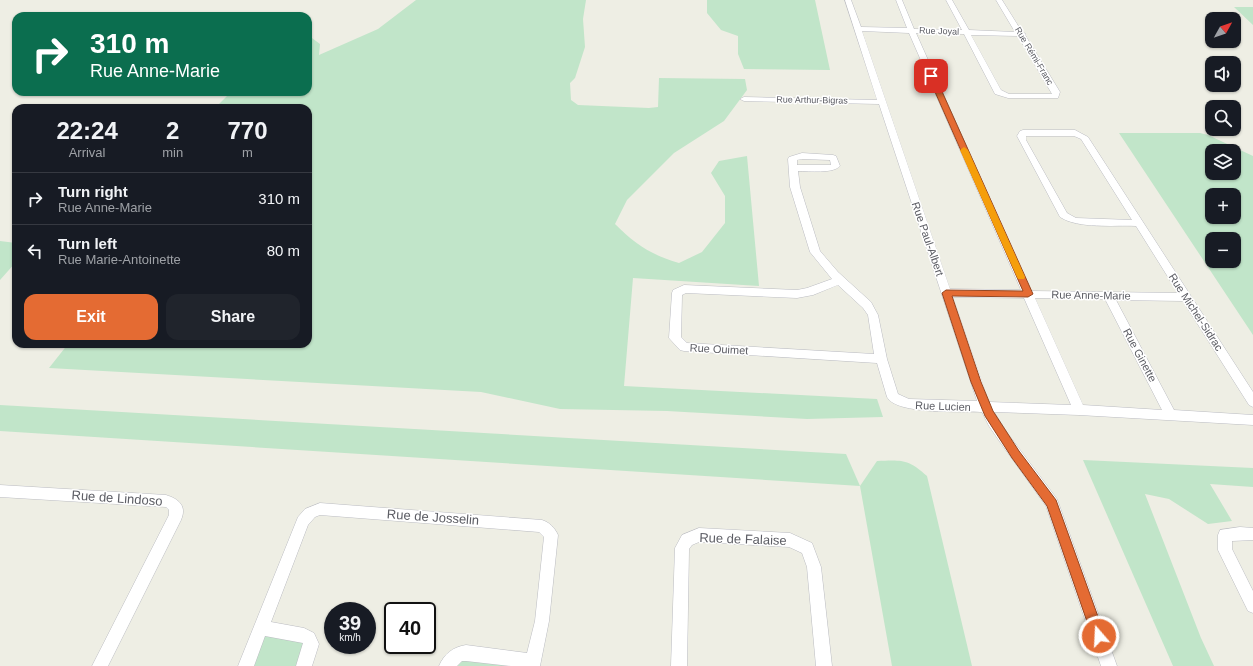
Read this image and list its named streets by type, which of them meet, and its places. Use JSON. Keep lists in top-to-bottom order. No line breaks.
{"streets":{"street":["Rue Joyal","Rue Rémi-Franc","Rue Arthur-Bigras","Rue Paul-Albert","Rue Anne-Marie","Rue Michel-Sidrac","Rue Ouimet","Rue Ginette","Rue Lucien","Rue de Lindoso","Rue de Josselin","Rue de Falaise"]},"crossings":[["Rue Joyal","Rue Rémi-Franc"],["Rue Joyal","Rue Paul-Albert"],["Rue Arthur-Bigras","Rue Paul-Albert"],["Rue Paul-Albert","Rue Anne-Marie"],["Rue Paul-Albert","Rue Lucien"],["Rue Anne-Marie","Rue Michel-Sidrac"],["Rue Anne-Marie","Rue Ginette"],["Rue Ouimet","Rue Lucien"],["Rue Ginette","Rue Lucien"]],"north":"top right","page":{"map_buttons":["+","−"],"turn":["310 m","Rue Anne-Marie"],"eta":["22:24","Arrival","2","min","770","m"],"list":[{"name":"Turn right","note":"Rue Anne-Marie","value":"310 m"},{"name":"Turn left","note":"Rue Marie-Antoinette","value":"80 m"}],"buttons":["Exit","Share"],"speed":"39 km/h","limit":"40"}}
